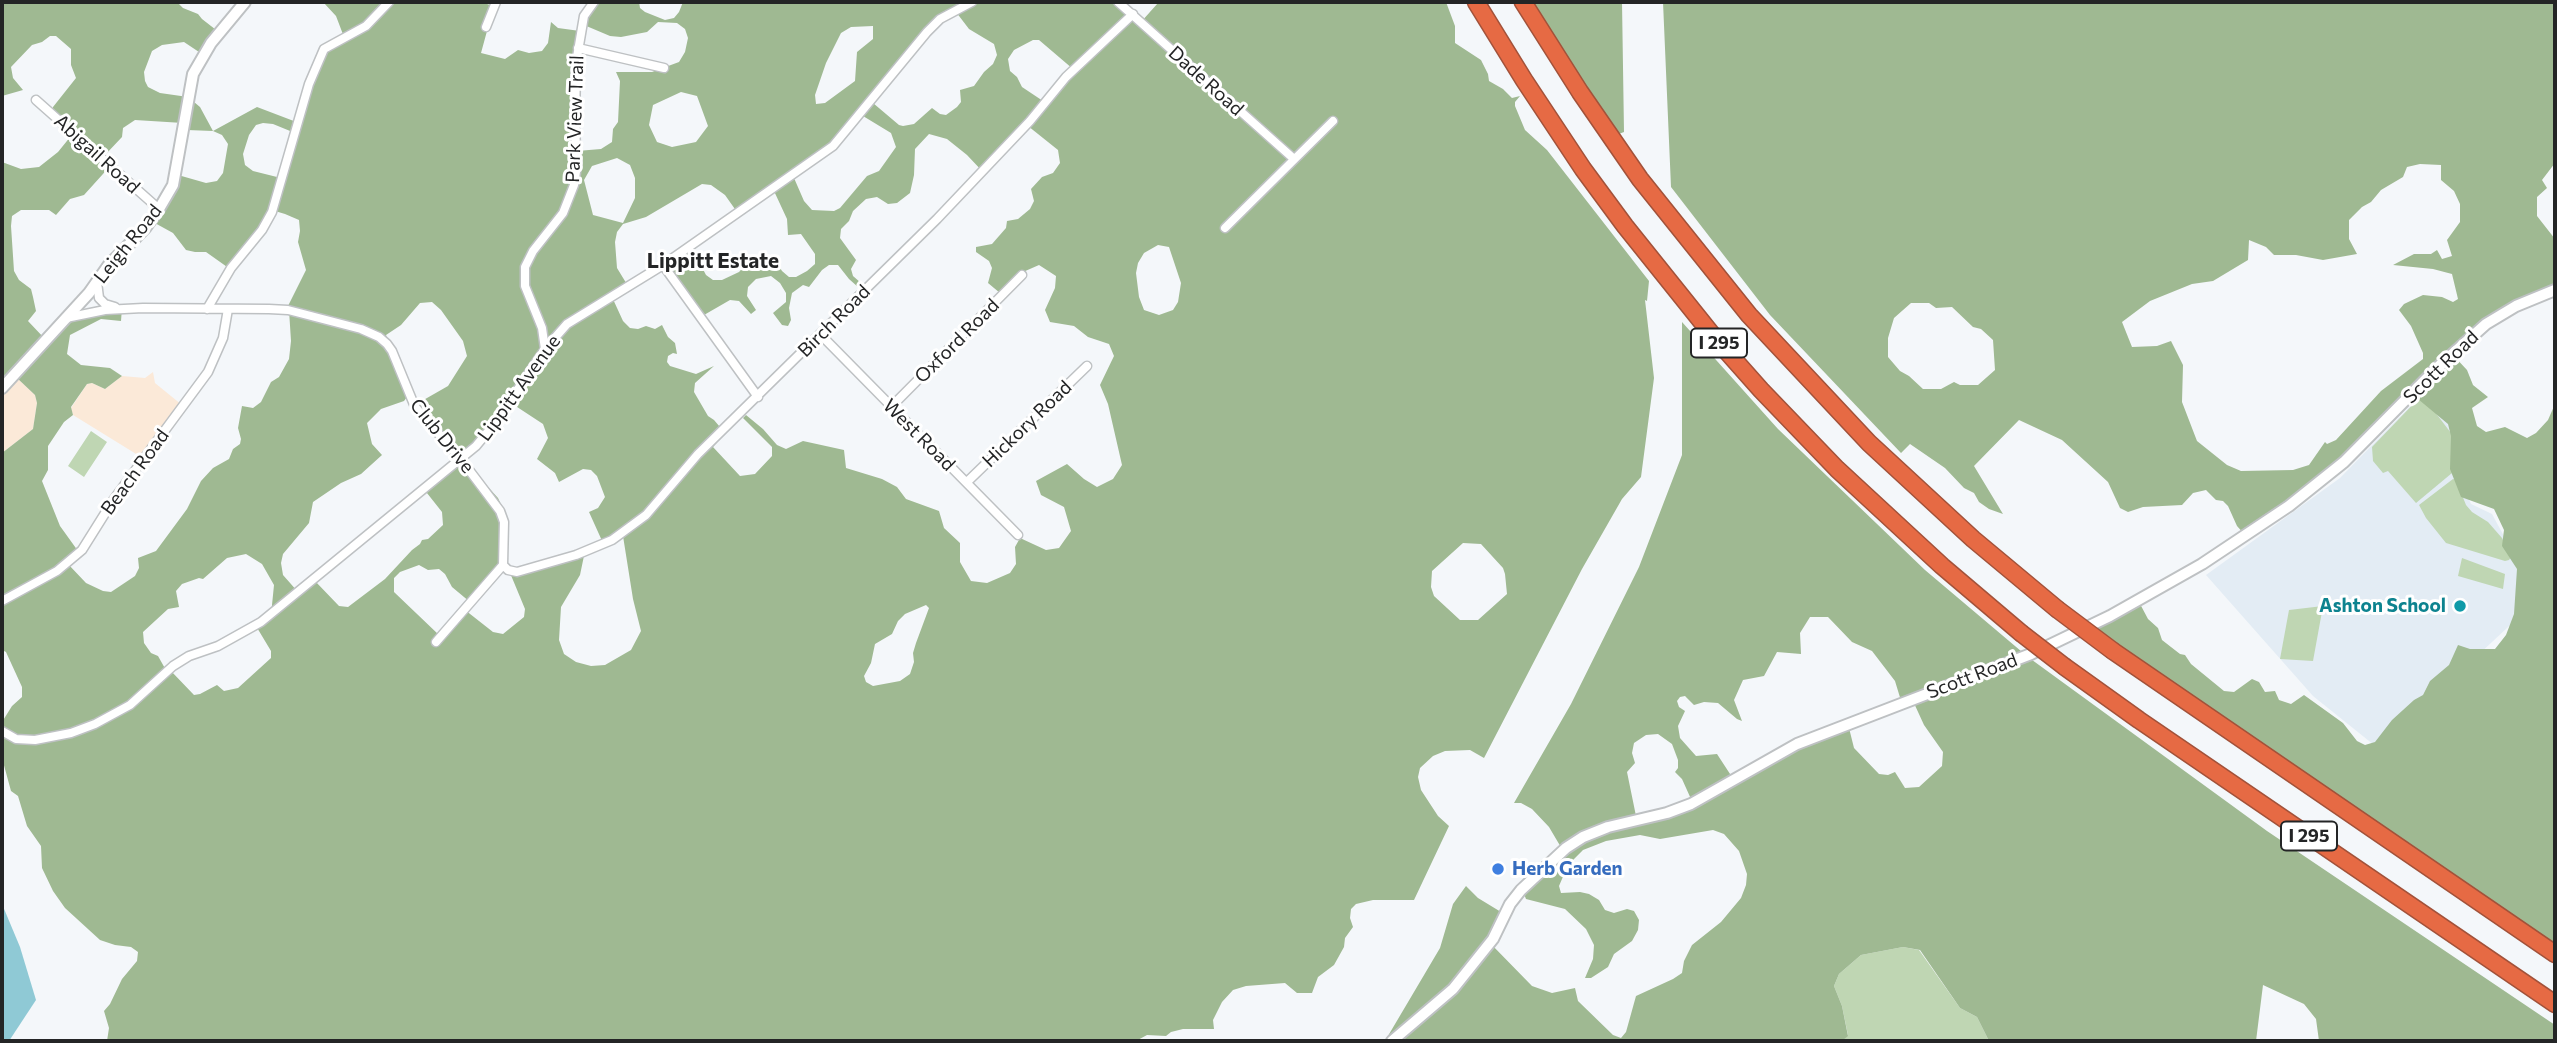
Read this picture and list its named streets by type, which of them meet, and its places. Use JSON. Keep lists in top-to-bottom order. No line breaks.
{"streets":{"highway":["I 295"],"street":["Dade Road","Park View Trail","Abigail Road","Leigh Road","Birch Road","Oxford Road","Scott Road","Lippitt Avenue","Hickory Road","West Road","Club Drive","Beach Road"]},"crossings":[["Dade Road","Birch Road"],["Park View Trail","Lippitt Avenue"],["Abigail Road","Leigh Road"],["Leigh Road","Club Drive"],["Birch Road","West Road"],["Birch Road","Club Drive"],["Oxford Road","West Road"],["Lippitt Avenue","Club Drive"],["Hickory Road","West Road"],["Club Drive","Beach Road"]],"districts":["Lippitt Estate"],"places":["Ashton School","Herb Garden"]}
